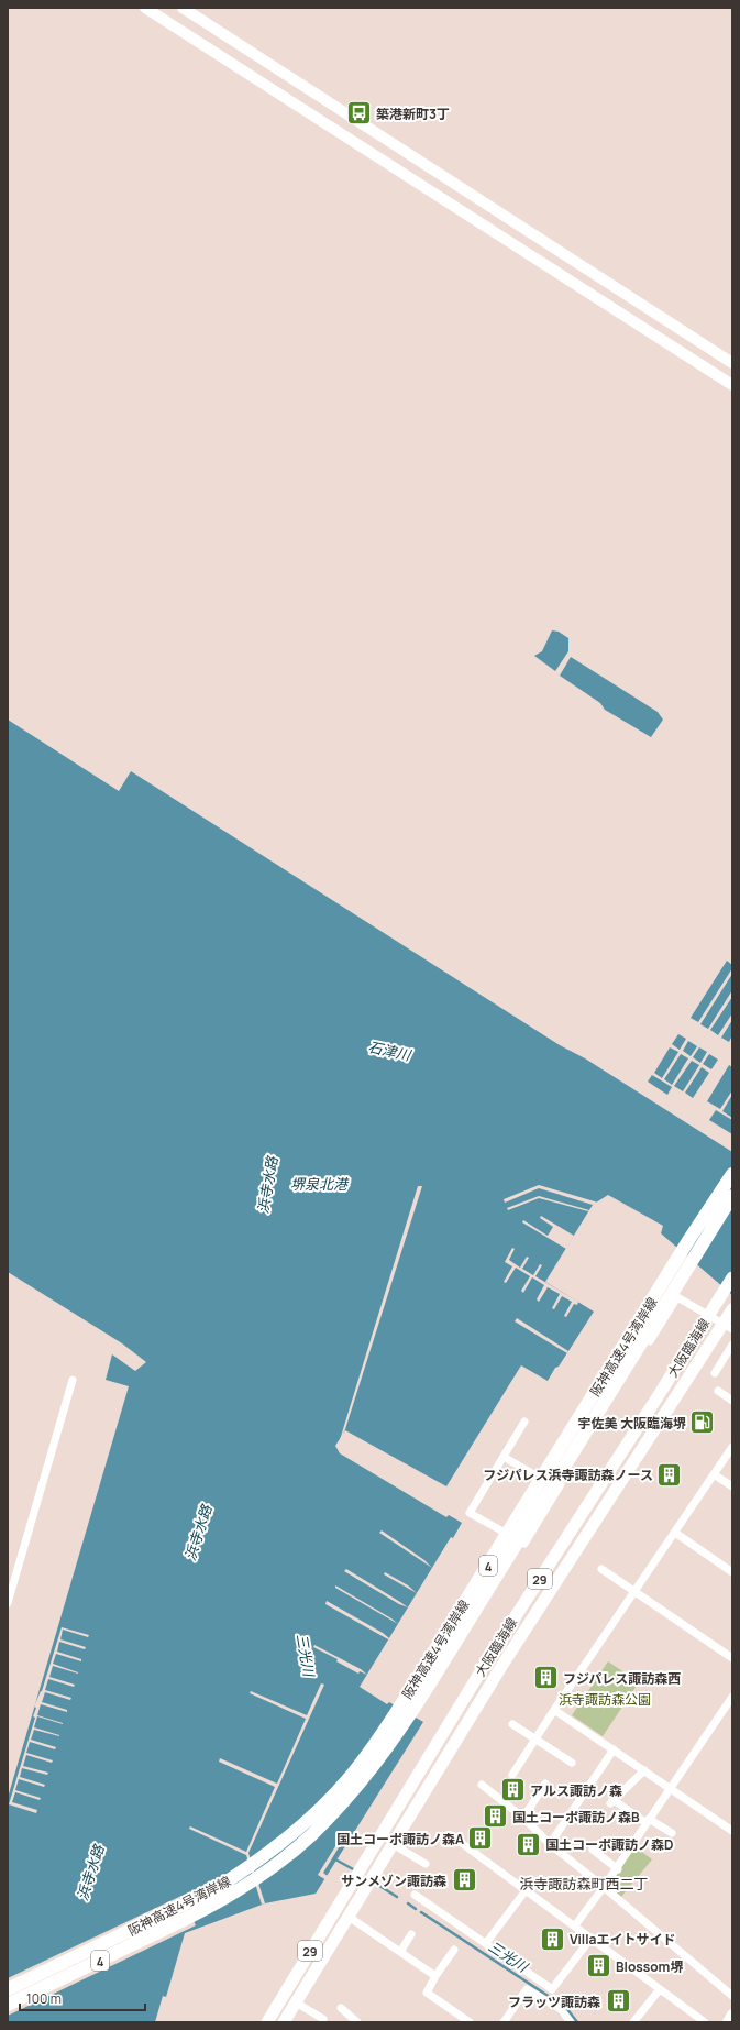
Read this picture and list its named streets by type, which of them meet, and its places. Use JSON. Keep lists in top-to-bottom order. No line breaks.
{"streets":{"highway":["阪神高速4号湾岸線","4"],"main road":["大阪臨海線","29"]},"districts":["浜寺諏訪森町西二丁"],"water":["石津川","堺泉北港","浜寺水路","三光川"],"parks":["浜寺諏訪森公園"],"places":{"bus stop":["築港新町3丁"],"fuel station":["宇佐美 大阪臨海堺"],"building":["フジパレス浜寺諏訪森ノース","フジパレス諏訪森西","アルス諏訪ノ森","国土コーポ諏訪ノ森B","国土コーポ諏訪ノ森A","国土コーポ諏訪ノ森D","サンメゾン諏訪森","Villaエイトサイド","Blossom堺","フラッツ諏訪森"]},"scale_bar":"100 m"}
